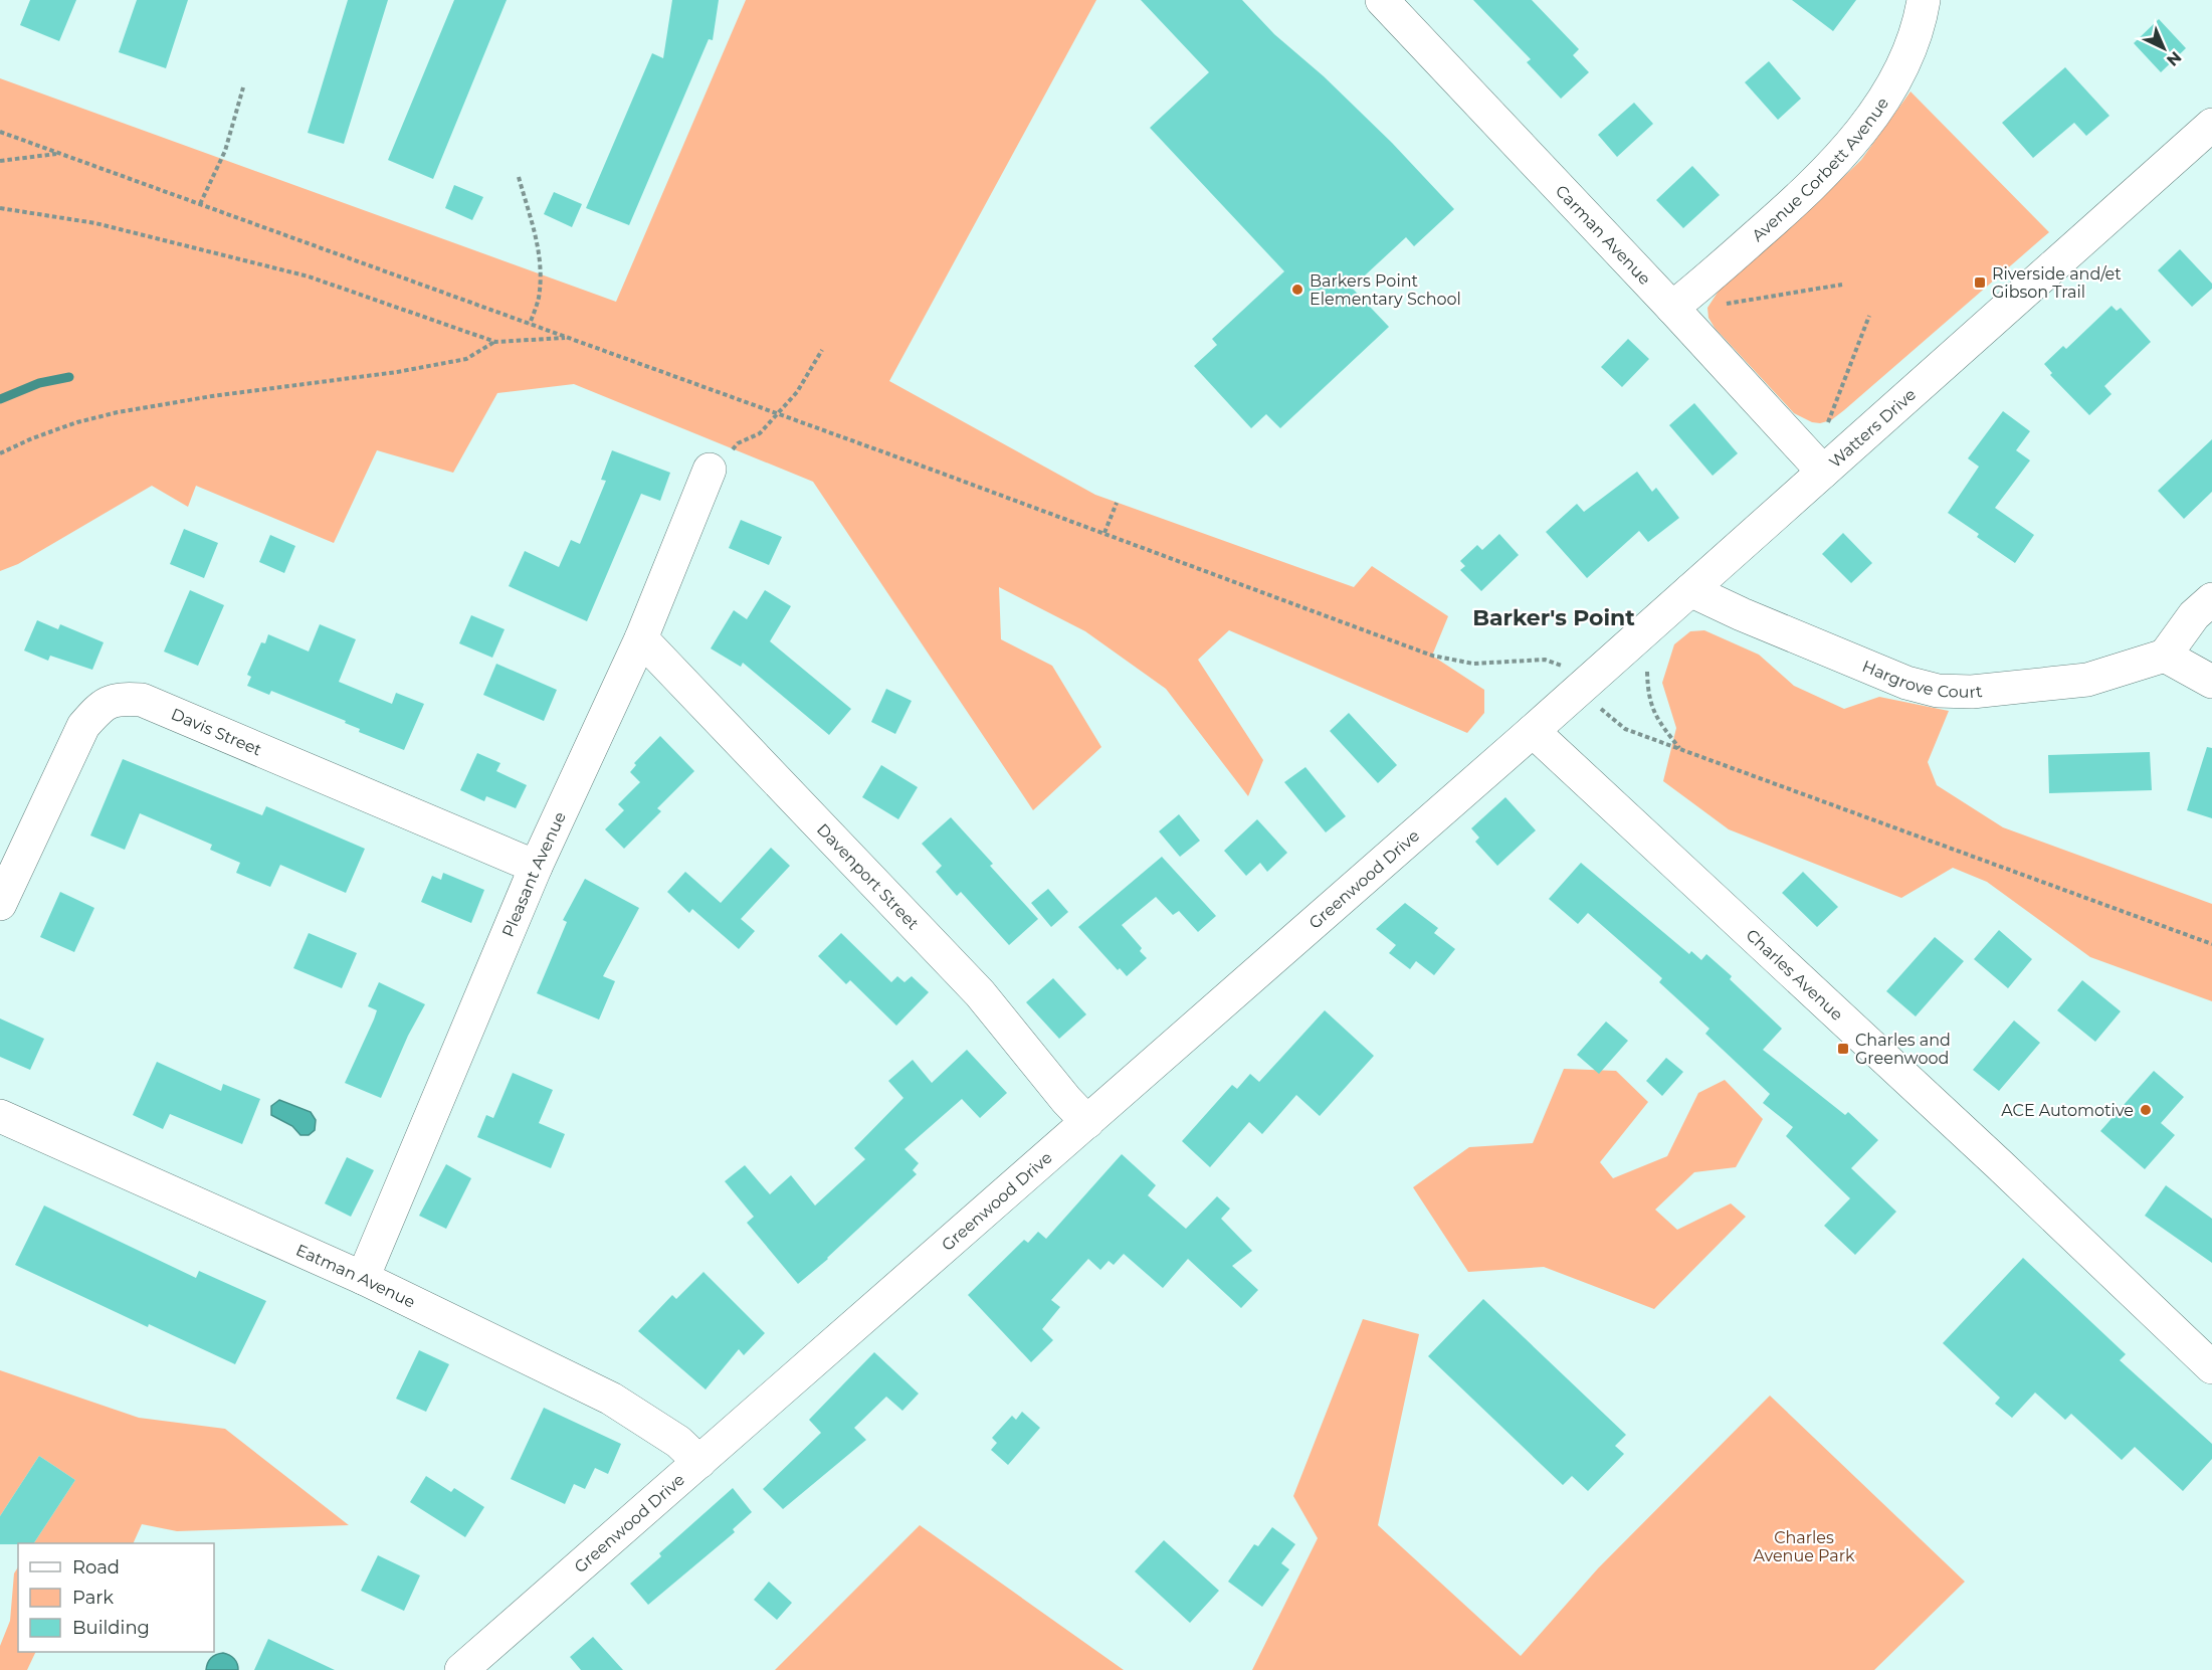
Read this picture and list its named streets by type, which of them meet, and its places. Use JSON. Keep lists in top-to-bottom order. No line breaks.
{"streets":{"street":["Avenue Corbett Avenue","Carman Avenue","Watters Drive","Hargrove Court","Davis Street","Pleasant Avenue","Davenport Street","Greenwood Drive","Charles Avenue","Eatman Avenue"]},"crossings":[["Avenue Corbett Avenue","Carman Avenue"],["Carman Avenue","Watters Drive"],["Watters Drive","Hargrove Court"],["Watters Drive","Greenwood Drive"],["Watters Drive","Charles Avenue"],["Davis Street","Pleasant Avenue"],["Pleasant Avenue","Davenport Street"],["Pleasant Avenue","Eatman Avenue"],["Davenport Street","Greenwood Drive"],["Greenwood Drive","Charles Avenue"],["Greenwood Drive","Eatman Avenue"]],"districts":["Barker's Point"],"parks":["Charles Avenue Park"],"places":{"transit":["Riverside and/et Gibson Trail","Charles and Greenwood"],"other":["Barkers Point Elementary School","ACE Automotive"]},"legend":["Road","Park","Building"],"north":"bottom right"}
